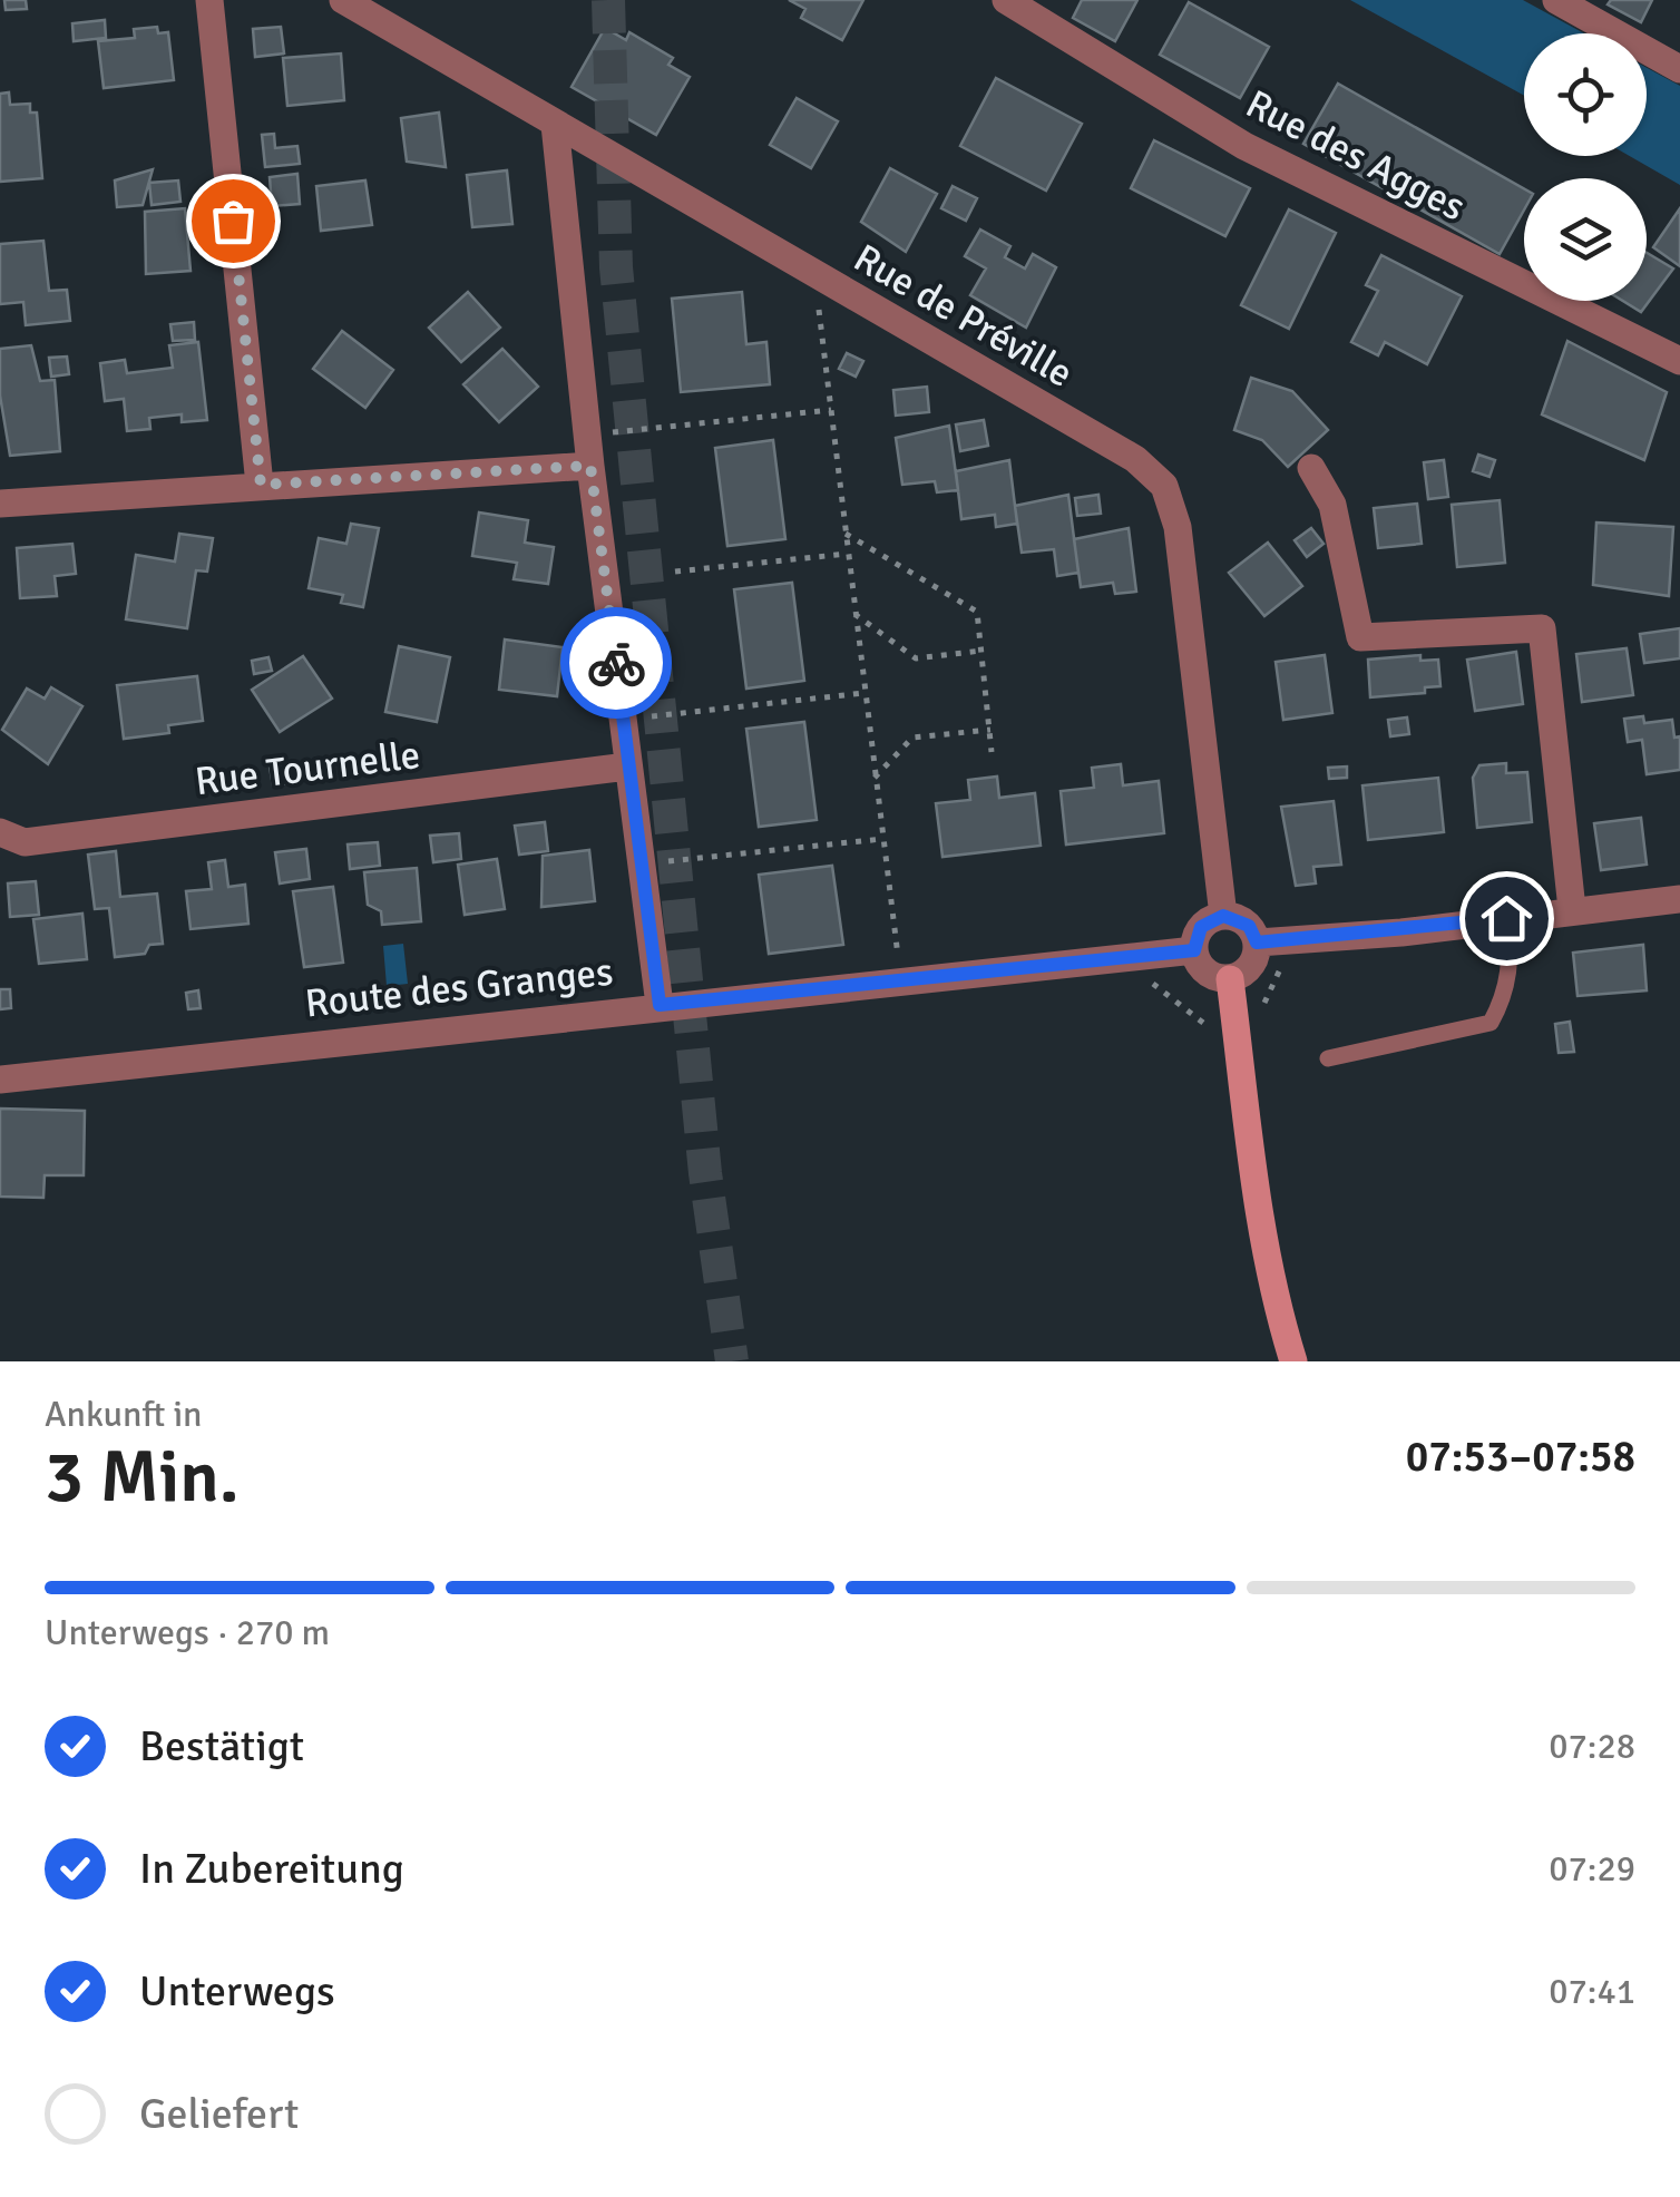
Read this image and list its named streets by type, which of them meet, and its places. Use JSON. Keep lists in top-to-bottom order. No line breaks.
{"streets":{"street":["Rue des Agges","Rue de Préville","Rue Tournelle","Route des Granges"]},"crossings":[["Rue de Préville","Route des Granges"]],"page":{"heading":["3 Min.","Ankunft in","07:53–07:58"],"bar":"Unterwegs · 270 m","list":[["Bestätigt","07:28"],["In Zubereitung","07:29"],["Unterwegs","07:41"],"Geliefert"]}}
